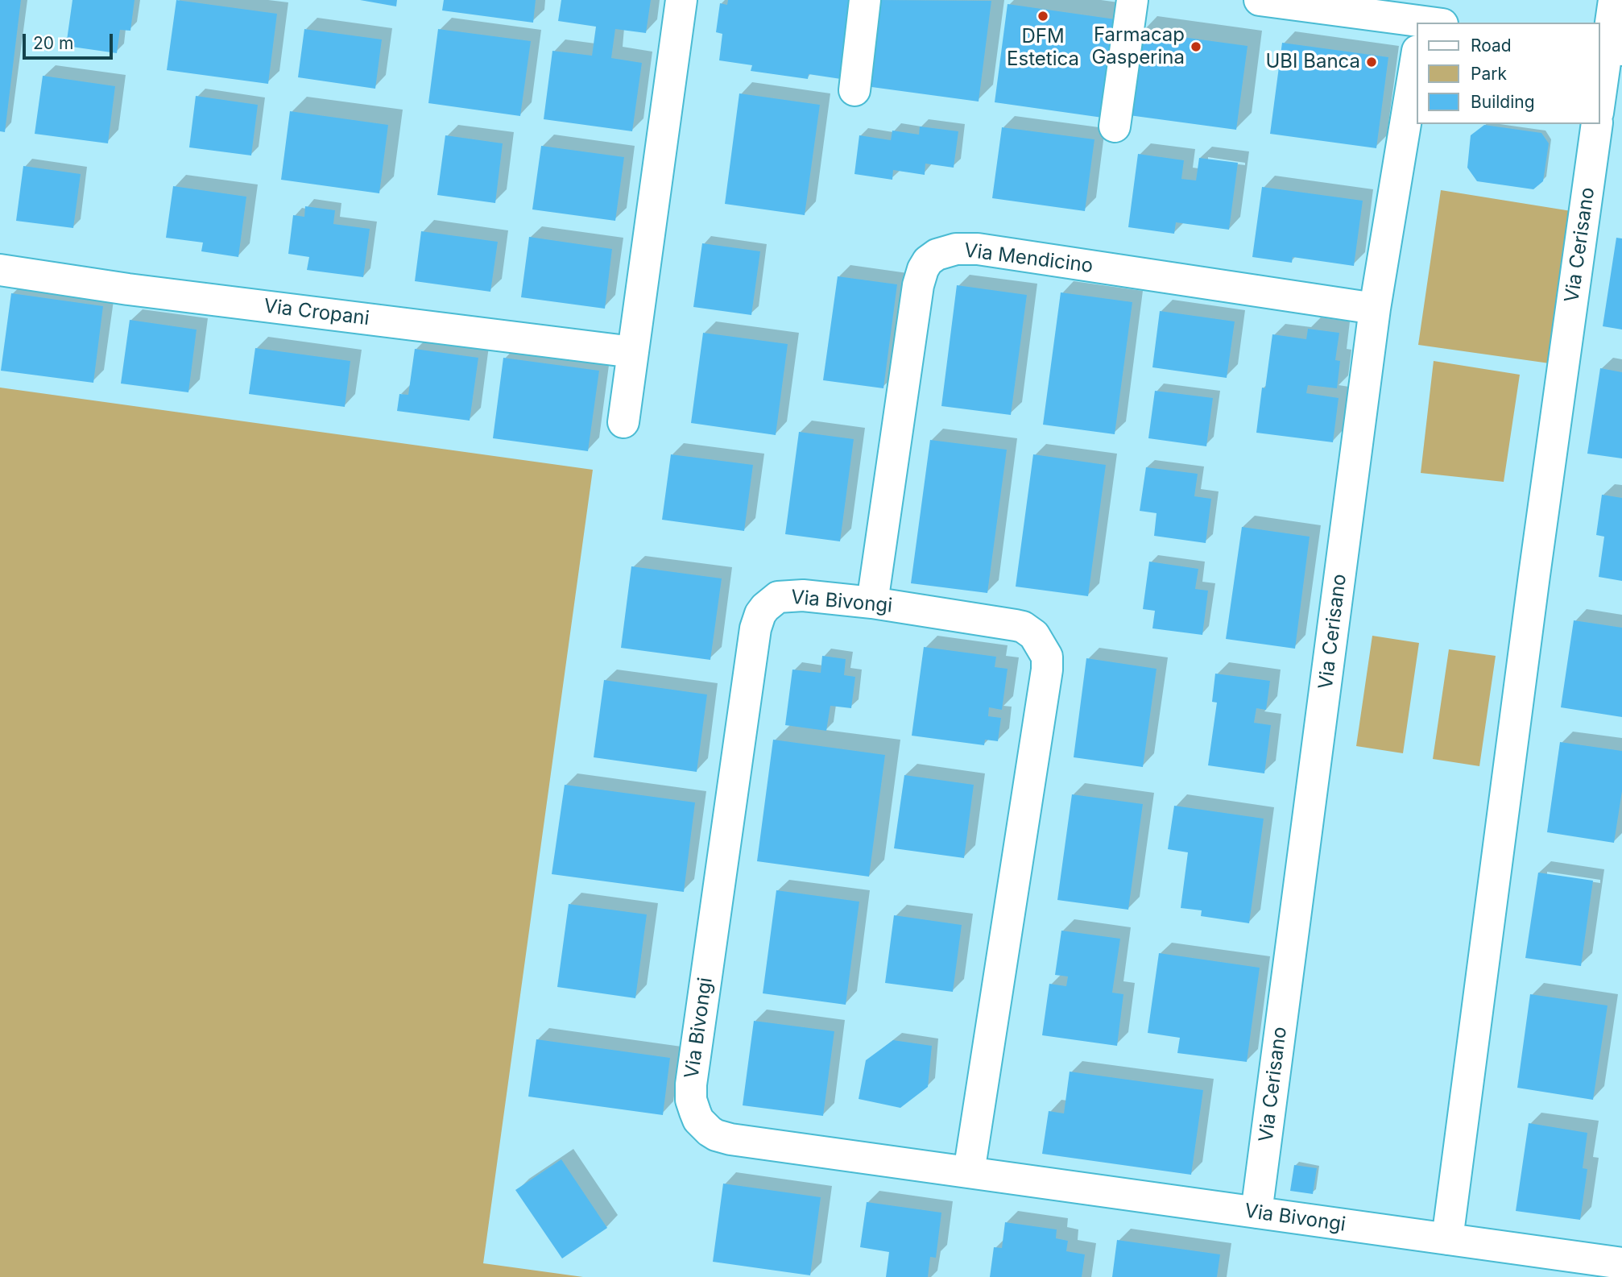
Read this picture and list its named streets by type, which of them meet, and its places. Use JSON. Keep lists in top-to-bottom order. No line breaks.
{"streets":{"street":["Via Cerisano","Via Mendicino","Via Cropani","Via Bivongi"]},"crossings":[["Via Cerisano","Via Mendicino"],["Via Cerisano","Via Bivongi"],["Via Mendicino","Via Bivongi"]],"places":["DFM Estetica","Farmacap Gasperina","UBI Banca"],"legend":["Road","Park","Building"],"scale_bar":"20 m"}
